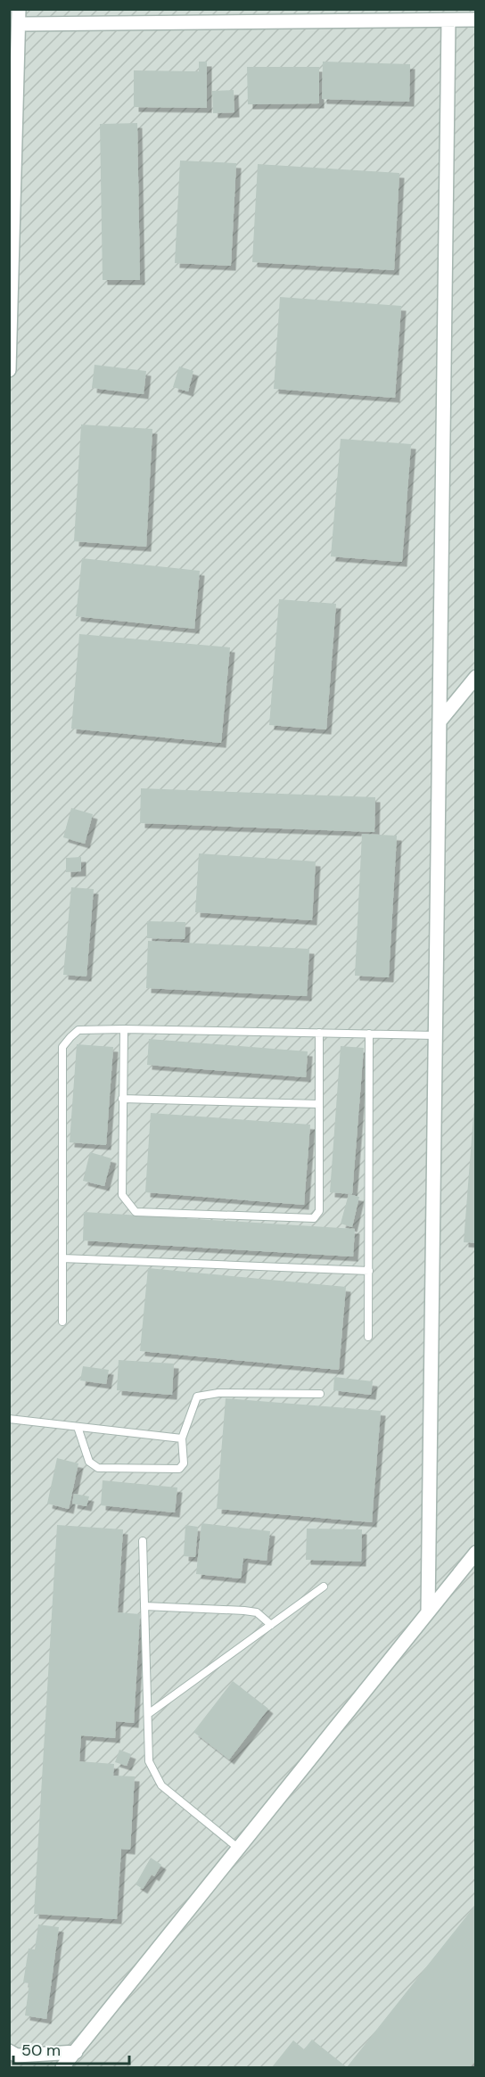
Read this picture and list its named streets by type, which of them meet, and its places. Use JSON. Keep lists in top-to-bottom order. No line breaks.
{"scale_bar":"50 m"}
